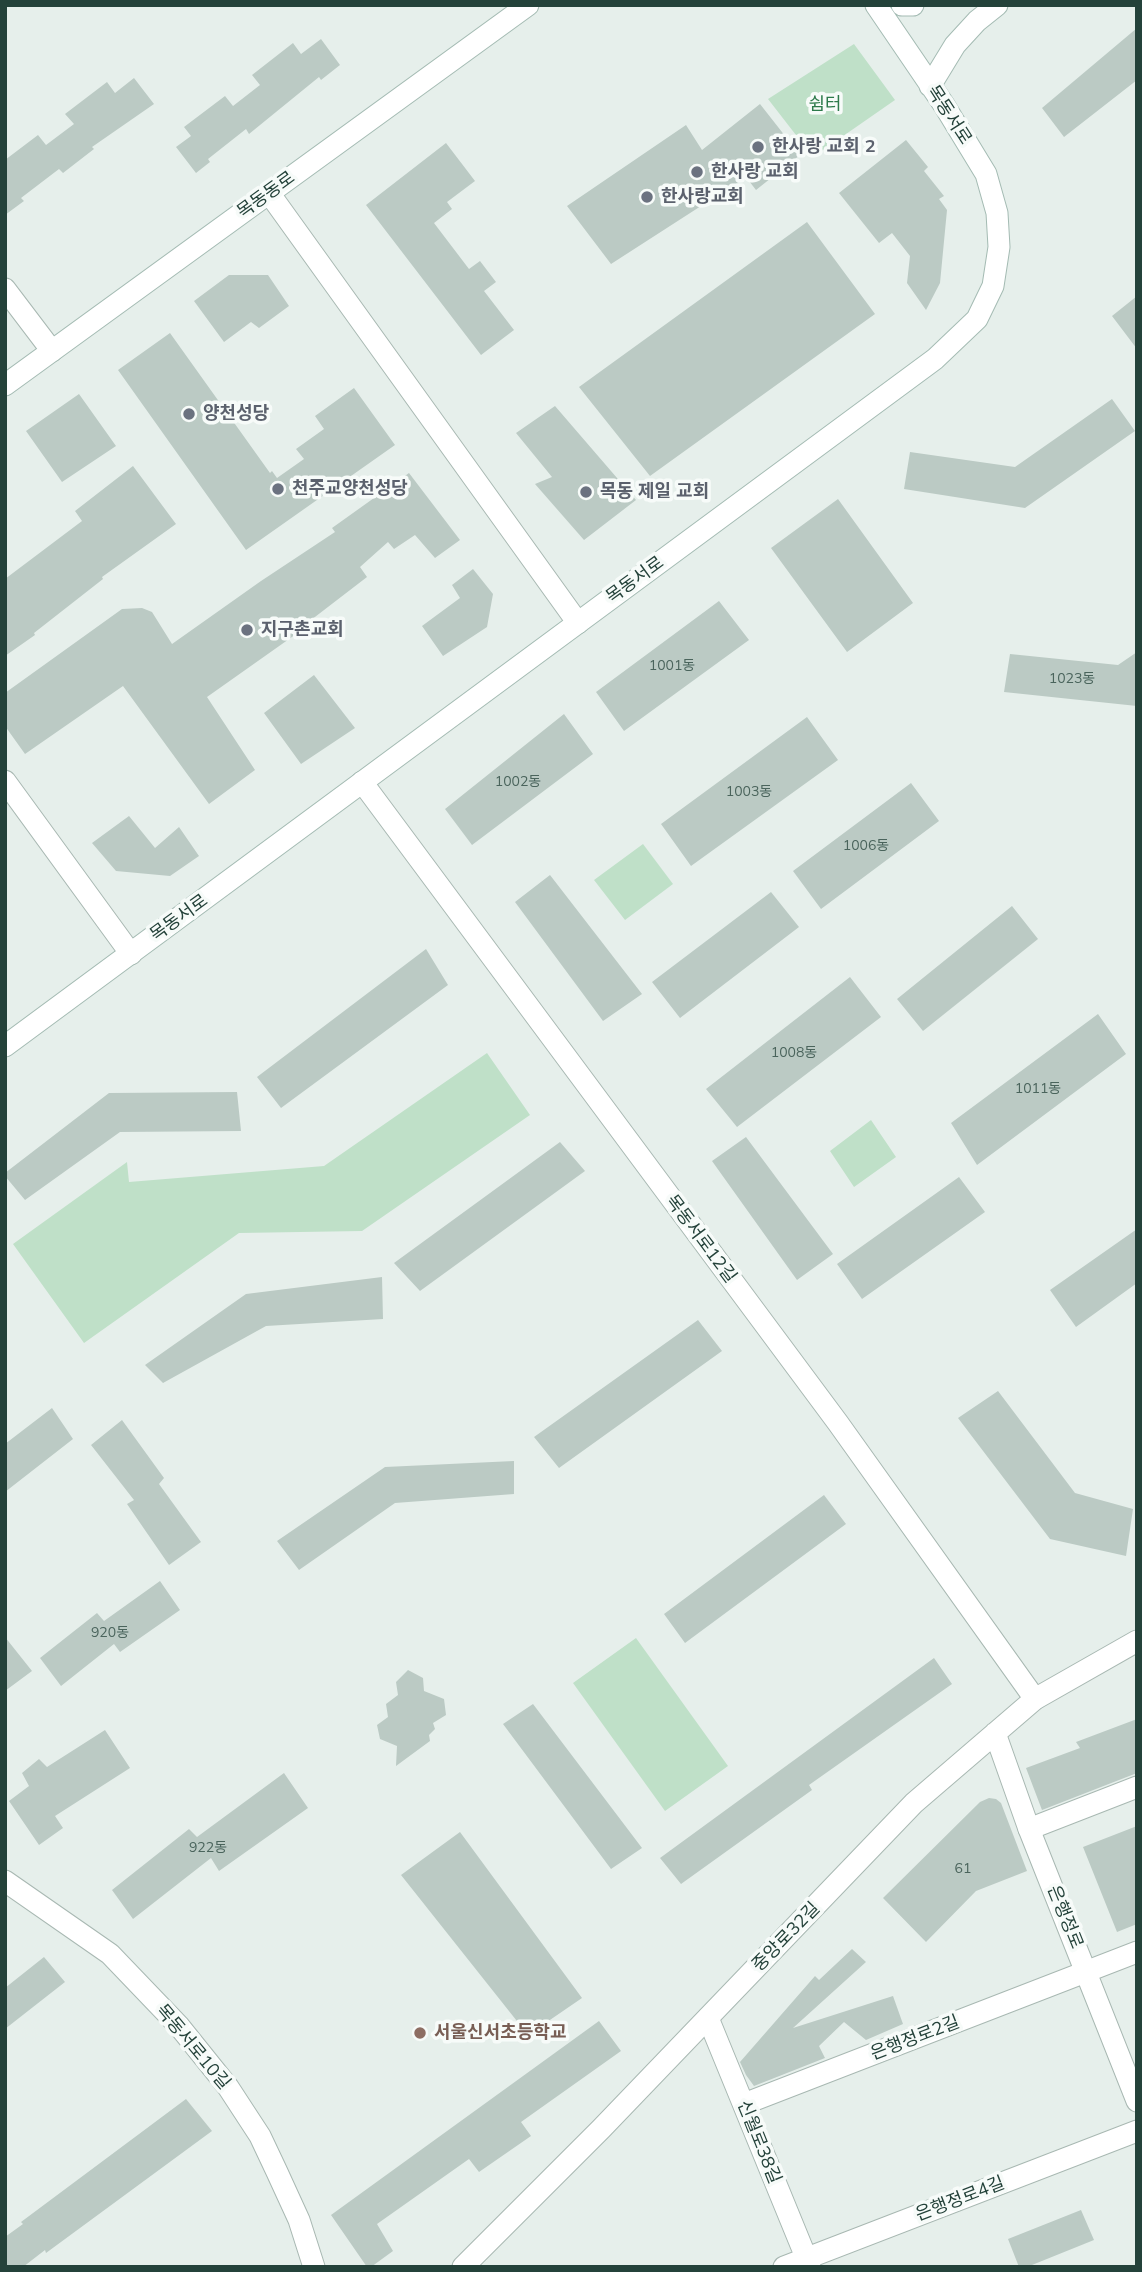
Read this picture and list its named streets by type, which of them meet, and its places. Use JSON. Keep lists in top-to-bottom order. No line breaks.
{"streets":{"street":["목동서로","목동동로","목동서로12길","은행정로","중앙로32길","은행정로2길","목동서로10길","신월로38길","은행정로4길"]},"crossings":[["목동서로","목동서로12길"],["목동서로12길","중앙로32길"],["은행정로","중앙로32길"],["은행정로","은행정로2길"],["중앙로32길","신월로38길"],["은행정로2길","신월로38길"],["신월로38길","은행정로4길"]],"parks":["쉼터"],"places":["한사랑 교회 2","한사랑 교회","한사랑교회","양천성당","천주교양천성당","목동 제일 교회","지구촌교회","서울신서초등학교"],"house_numbers":["1001동","1023동","1002동","1003동","1006동","1008동","1011동","920동","922동","61"]}
